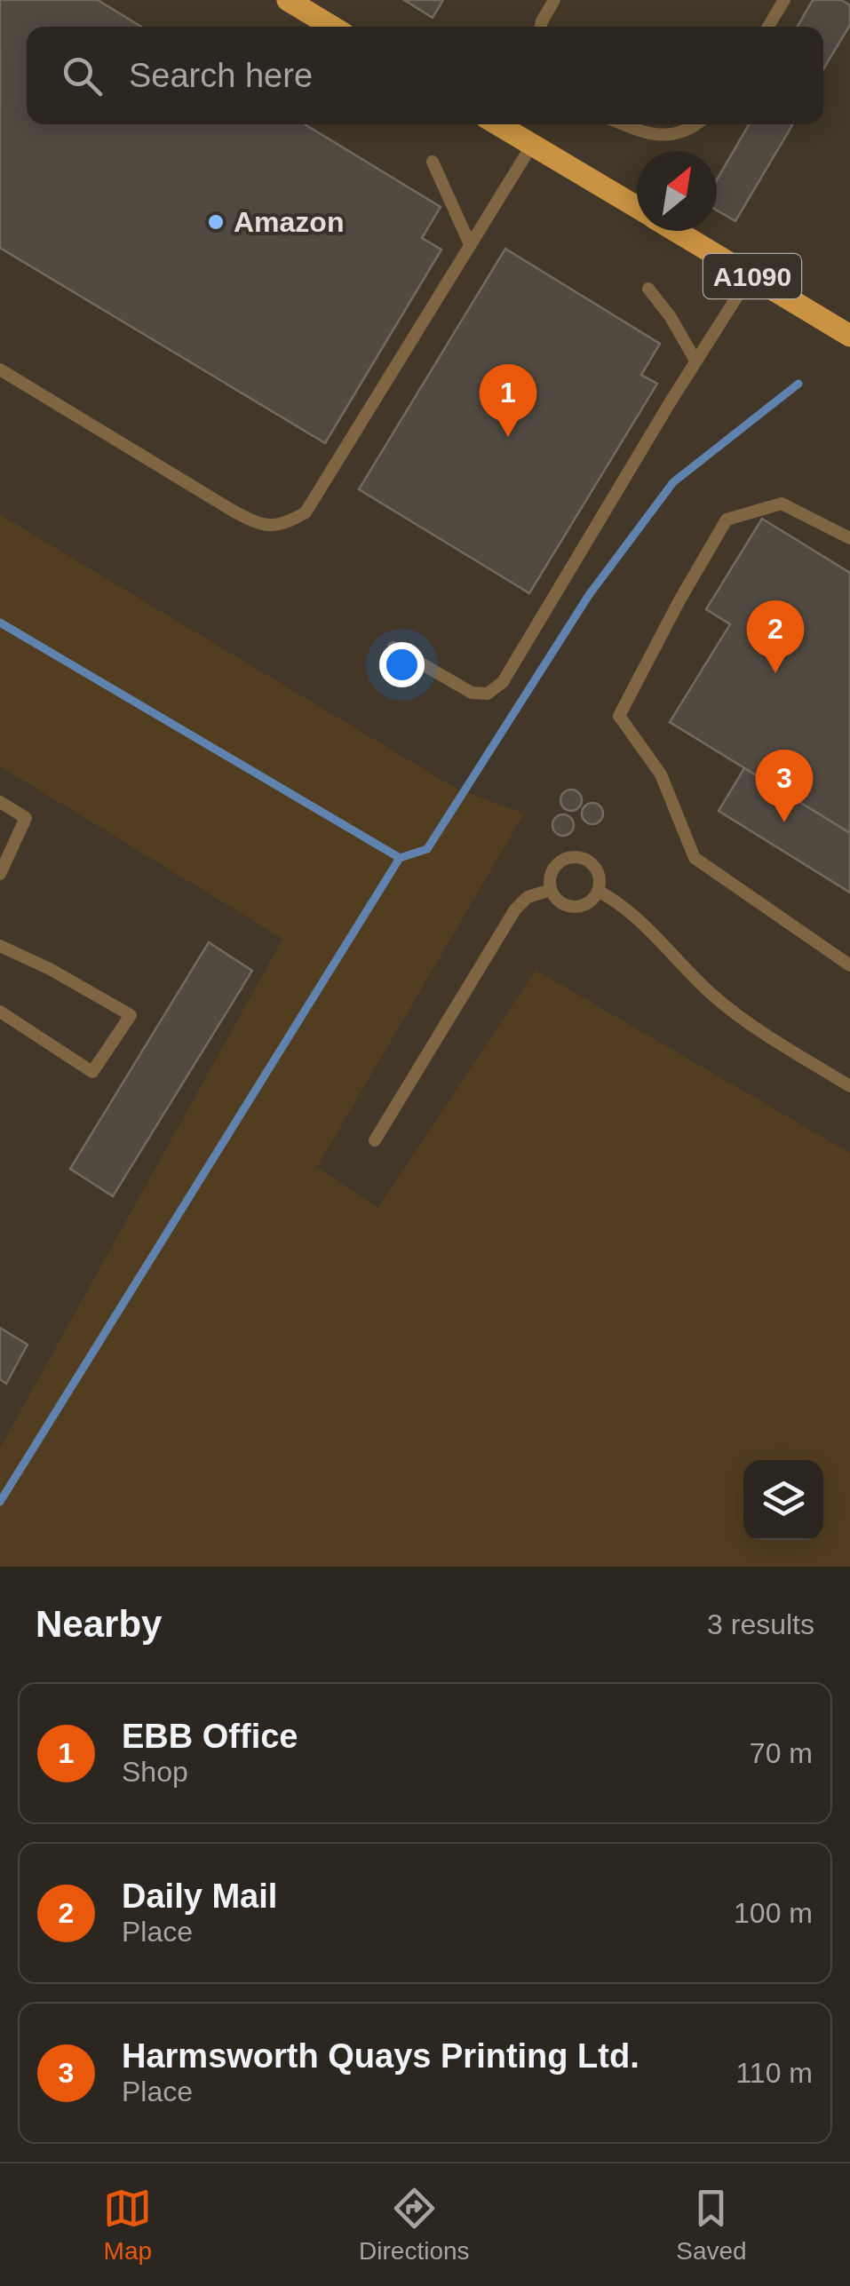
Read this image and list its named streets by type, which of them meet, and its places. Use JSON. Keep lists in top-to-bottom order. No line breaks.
{"streets":{"main road":["A1090"]},"places":["Amazon"],"north":"top right","page":{"search":"Search here","pins":["1","2","3"],"heading":["Nearby","3 results"],"list":[{"mark":"1","name":"EBB Office","note":"Shop","value":"70 m"},{"mark":"2","name":"Daily Mail","note":"Place","value":"100 m"},{"mark":"3","name":"Harmsworth Quays Printing Ltd.","note":"Place","value":"110 m"}],"nav":["Map","Directions","Saved"]}}
